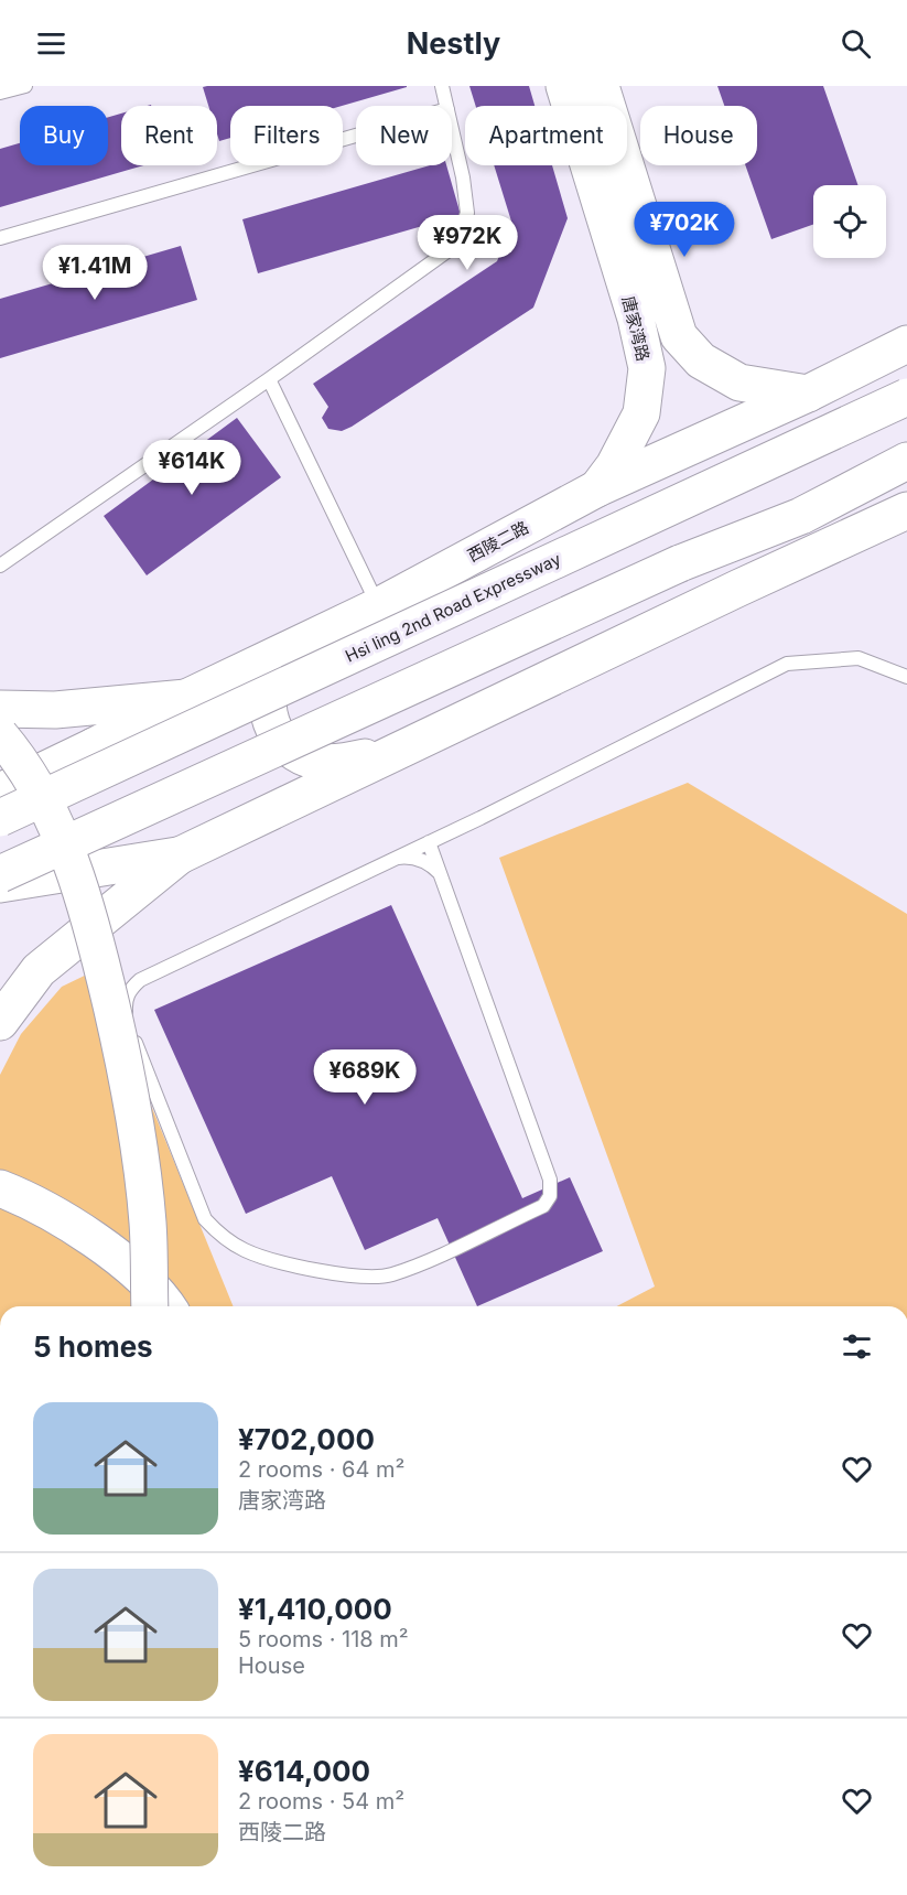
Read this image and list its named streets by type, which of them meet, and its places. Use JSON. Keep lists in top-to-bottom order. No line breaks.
{"streets":{"main road":["唐家湾路","西陵二路","Hsi ling 2nd Road Expressway"]},"crossings":[["唐家湾路","西陵二路"]],"page":{"header":"Nestly","chip":["Buy","Rent","Filters","New","Apartment","House"],"price":["¥702K","¥972K","¥1.41M","¥614K","¥689K"],"heading":"5 homes","list":[{"name":"¥702,000","note":"2 rooms · 64 m² · 唐家湾路"},{"name":"¥1,410,000","note":"5 rooms · 118 m² · House"},{"name":"¥614,000","note":"2 rooms · 54 m² · 西陵二路"}]}}
